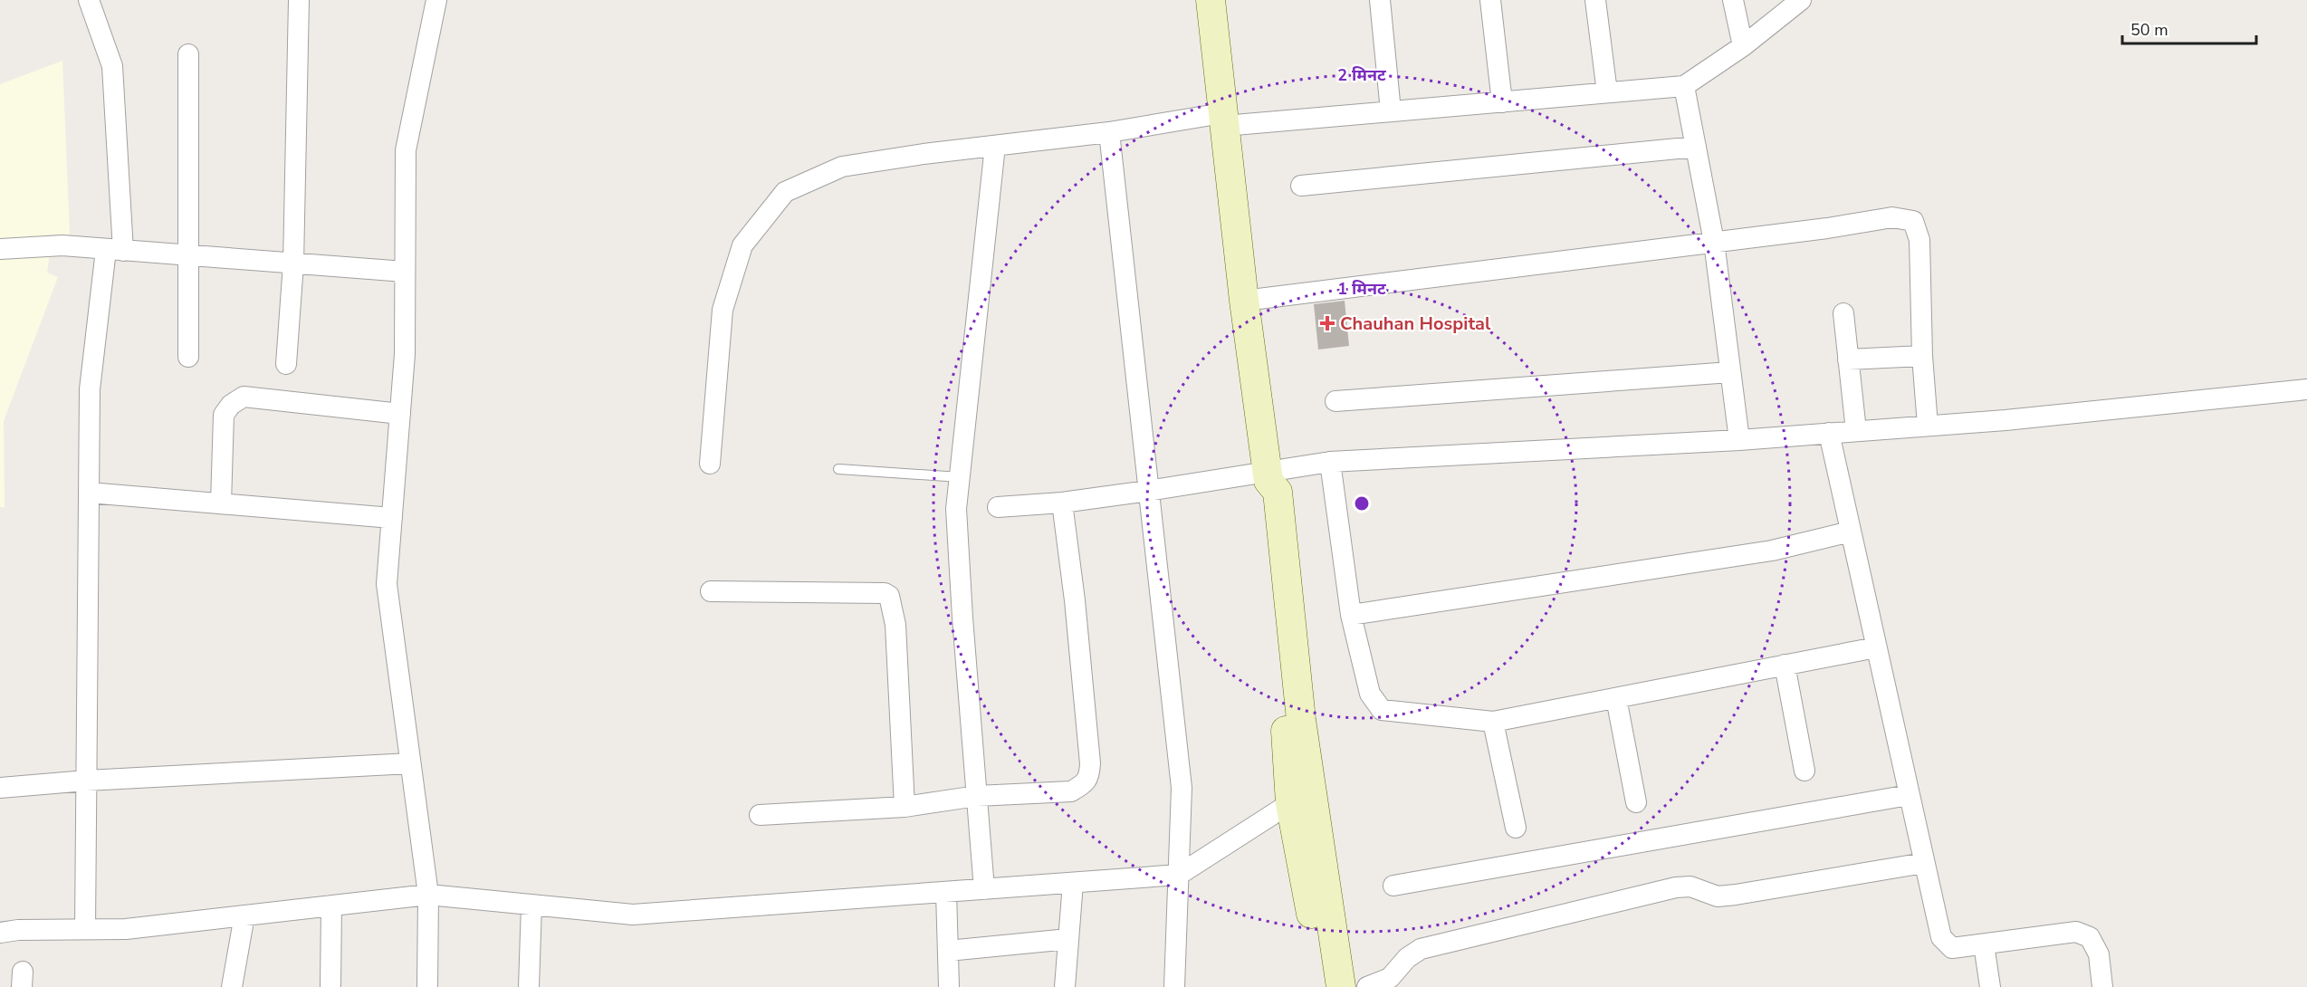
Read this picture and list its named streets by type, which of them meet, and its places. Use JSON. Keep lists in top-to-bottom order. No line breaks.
{"places":{"health":["Chauhan Hospital"]},"scale_bar":"50 m","rings":["2 मिनट","1 मिनट"]}
